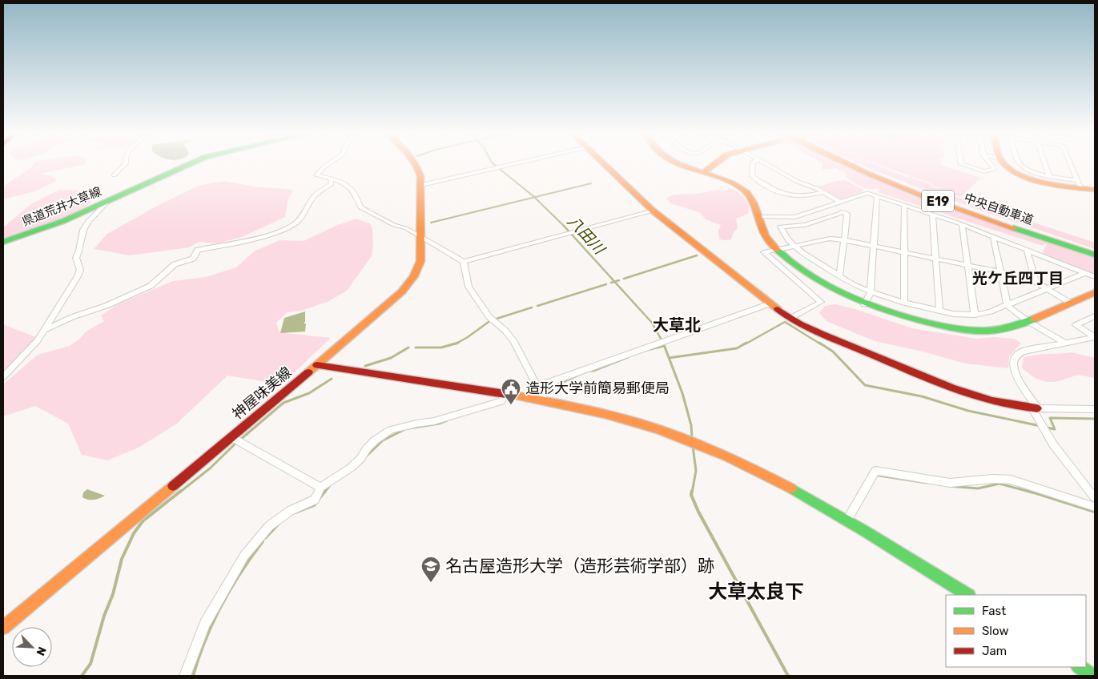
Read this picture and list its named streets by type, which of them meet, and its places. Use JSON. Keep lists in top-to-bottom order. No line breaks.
{"streets":{"main road":["E19","県道荒井大草線","中央自動車道","神屋味美線"]},"districts":["光ケ丘四丁目","大草北","大草太良下"],"water":["八田川"],"places":{"public building":["造形大学前簡易郵便局"],"school or university":["名古屋造形大学（造形芸術学部）跡"]},"legend":["Fast","Slow","Jam"],"north":"bottom right"}
